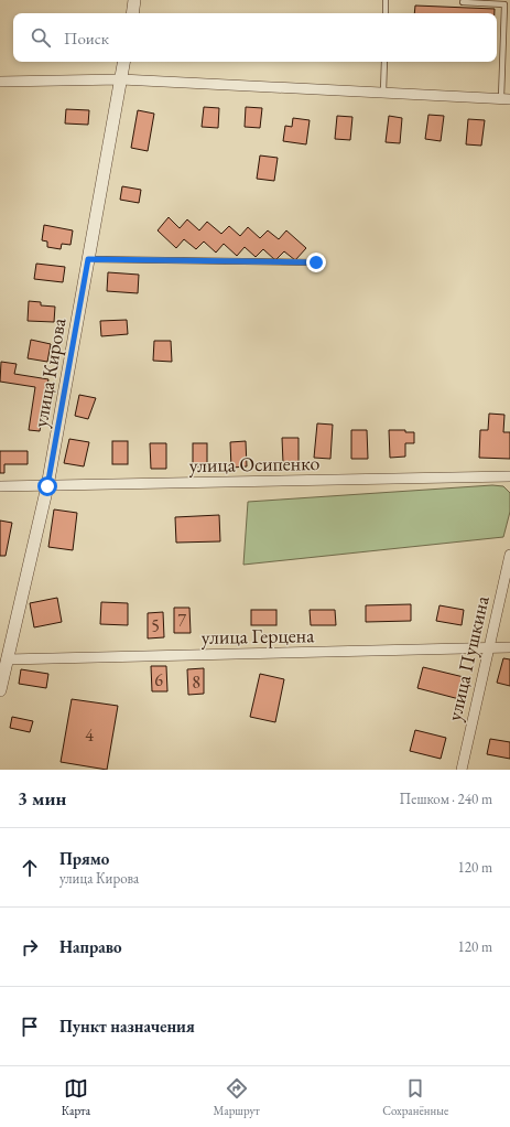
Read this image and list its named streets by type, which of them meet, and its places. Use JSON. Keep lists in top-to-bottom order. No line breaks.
{"streets":{"street":["улица Кирова","улица Осипенко","улица Герцена","улица Пушкина"]},"crossings":[["улица Кирова","улица Осипенко"],["улица Кирова","улица Герцена"],["улица Герцена","улица Пушкина"]],"house_numbers":["7","5","6","8","4"],"page":{"search":"Поиск","heading":["3 мин","Пешком · 240 m"],"list":[["Прямо","улица Кирова","120 m"],["Направо","120 m"],"Пункт назначения"],"nav":["Карта","Маршрут","Сохранённые"]}}
